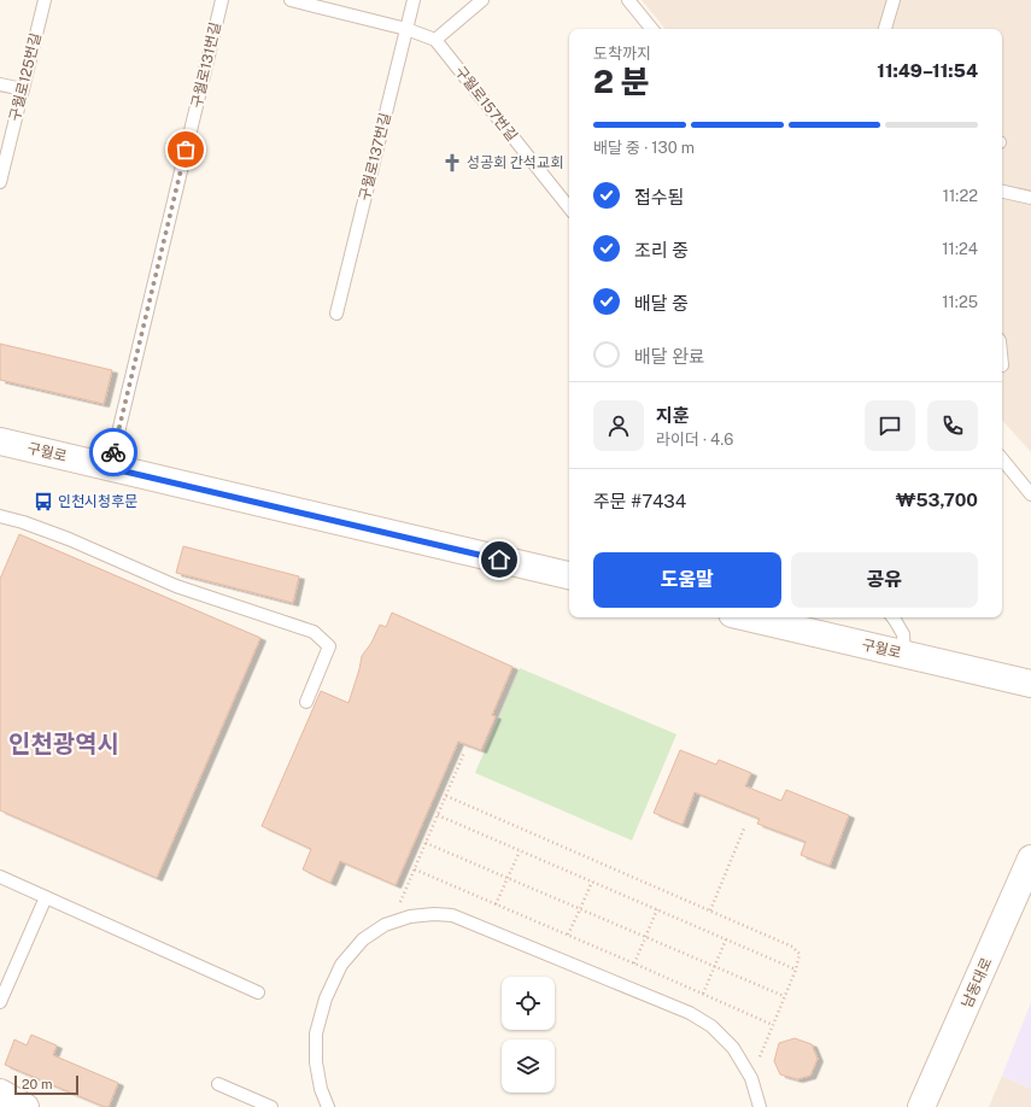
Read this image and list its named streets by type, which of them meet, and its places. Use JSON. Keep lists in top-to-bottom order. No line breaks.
{"streets":{"main road":["구월로","남동대로"],"lane":["구월로131번길","구월로125번길","구월로157번길","구월로137번길"]},"crossings":[["구월로131번길","구월로"]],"districts":["인천광역시"],"places":{"church":["성공회 간석교회"],"bus stop":["인천시청후문"]},"scale_bar":"20 m","page":{"heading":["2 분","도착까지","11:49–11:54"],"panel":["지훈","라이더 · 4.6","주문 #7434","₩53,700"],"bar":"배달 중 · 130 m","list":[["접수됨","11:22"],["조리 중","11:24"],["배달 중","11:25"],"배달 완료"],"buttons":["도움말","공유"],"scale":"20 m"}}
